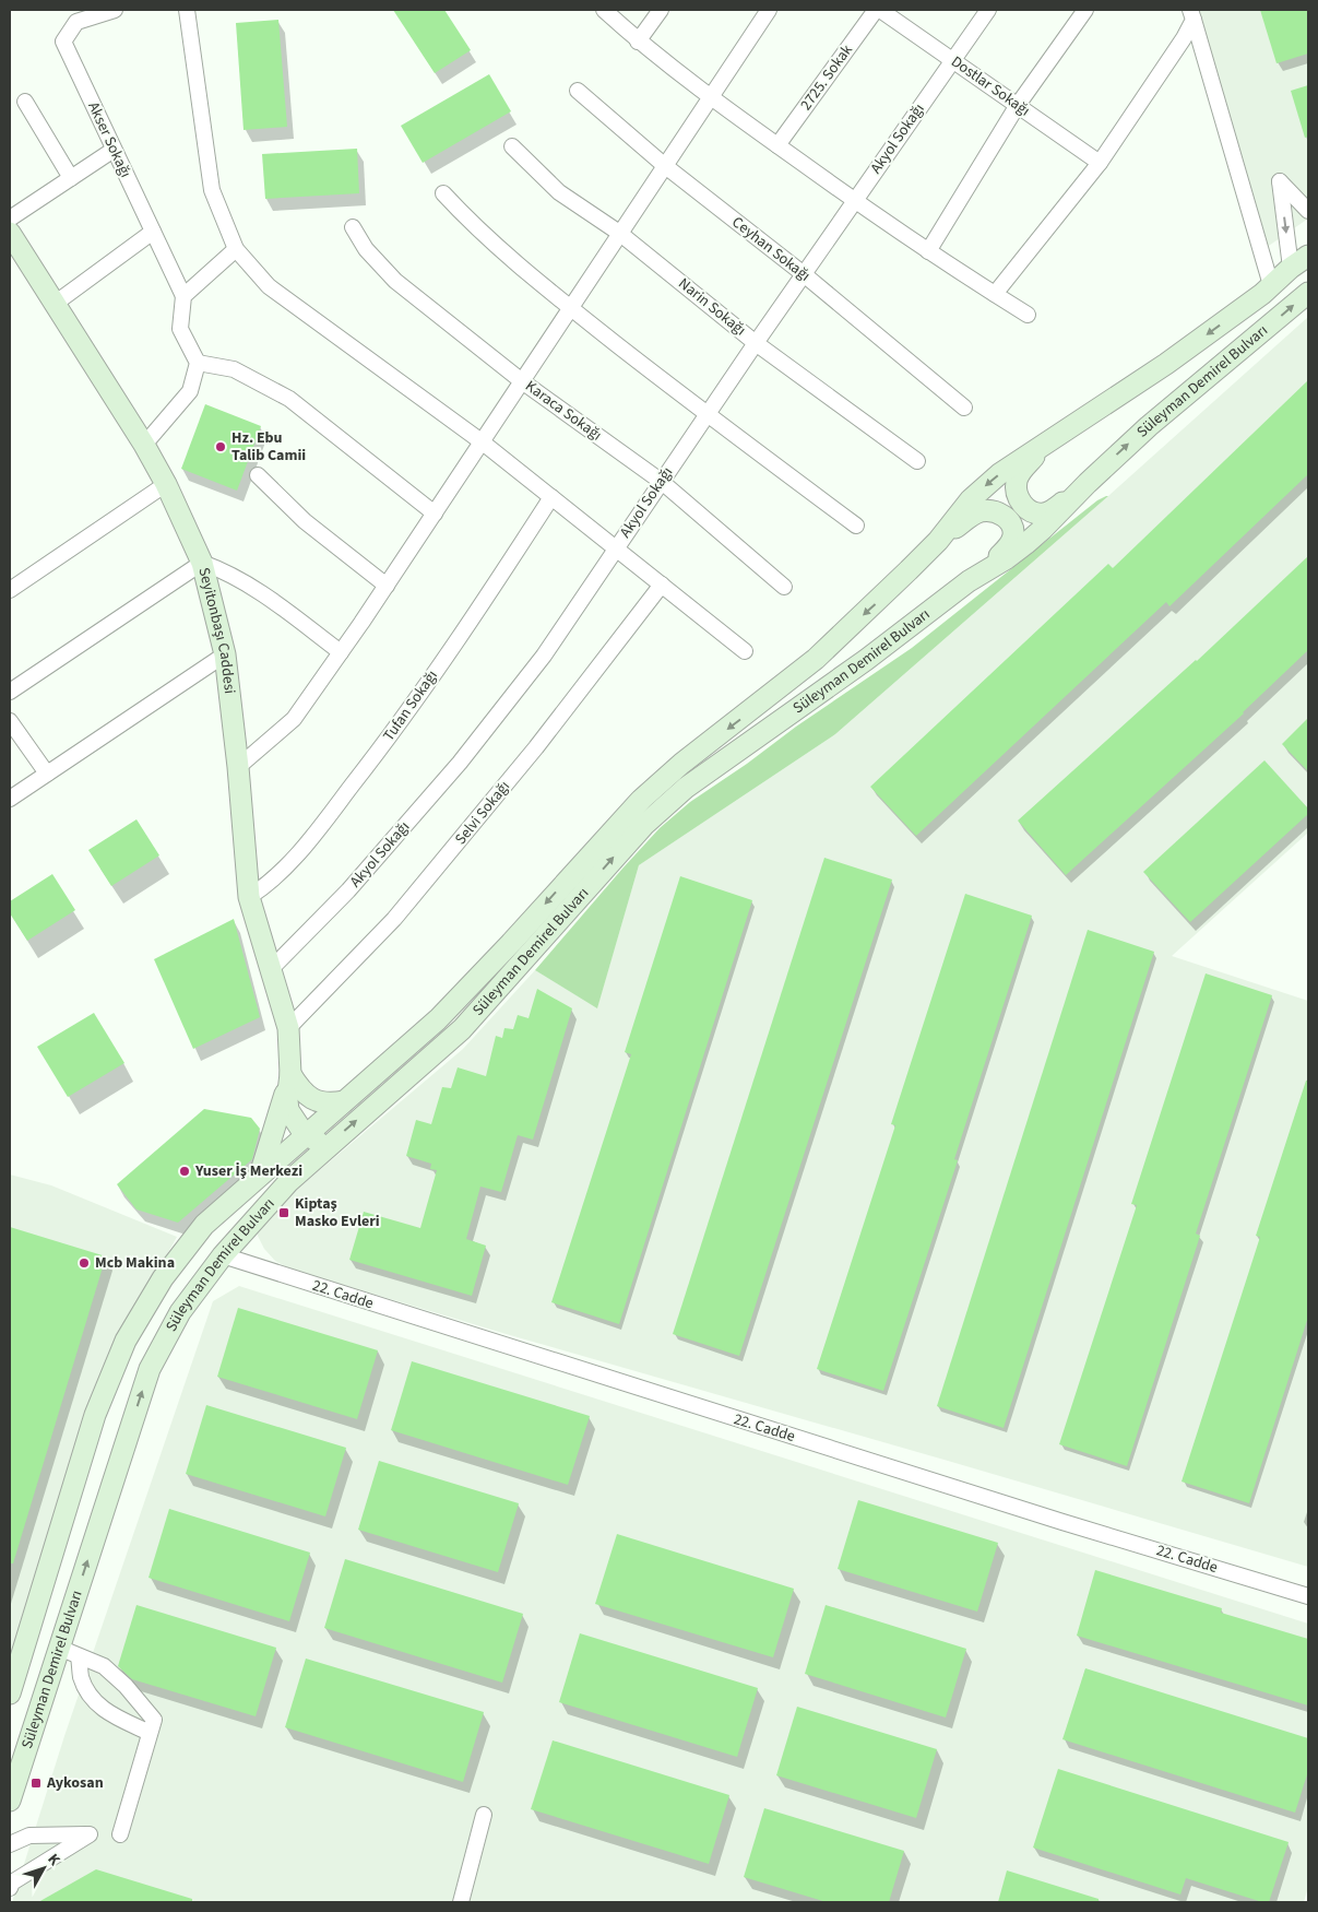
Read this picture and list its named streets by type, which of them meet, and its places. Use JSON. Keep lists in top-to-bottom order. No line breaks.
{"streets":{"main road":["Süleyman Demirel Bulvarı","Seyitonbaşı Caddesi"],"street":["2725. Sokak","Dostlar Sokağı","Akyol Sokağı","Akser Sokağı","Ceyhan Sokağı","Narin Sokağı","Karaca Sokağı","Tufan Sokağı","Selvi Sokağı","22. Cadde"]},"crossings":[["Dostlar Sokağı","Akyol Sokağı"],["Akyol Sokağı","Ceyhan Sokağı"],["Akyol Sokağı","Narin Sokağı"],["Akyol Sokağı","Karaca Sokağı"],["Akyol Sokağı","Seyitonbaşı Caddesi"],["Süleyman Demirel Bulvarı","Seyitonbaşı Caddesi"],["Süleyman Demirel Bulvarı","22. Cadde"],["Seyitonbaşı Caddesi","Tufan Sokağı"],["Seyitonbaşı Caddesi","Selvi Sokağı"]],"places":{"other":["Hz. Ebu Talib Camii","Yuser İş Merkezi","Mcb Makina"],"transit":["Kiptaş Masko Evleri","Aykosan"]},"north":"top right"}
